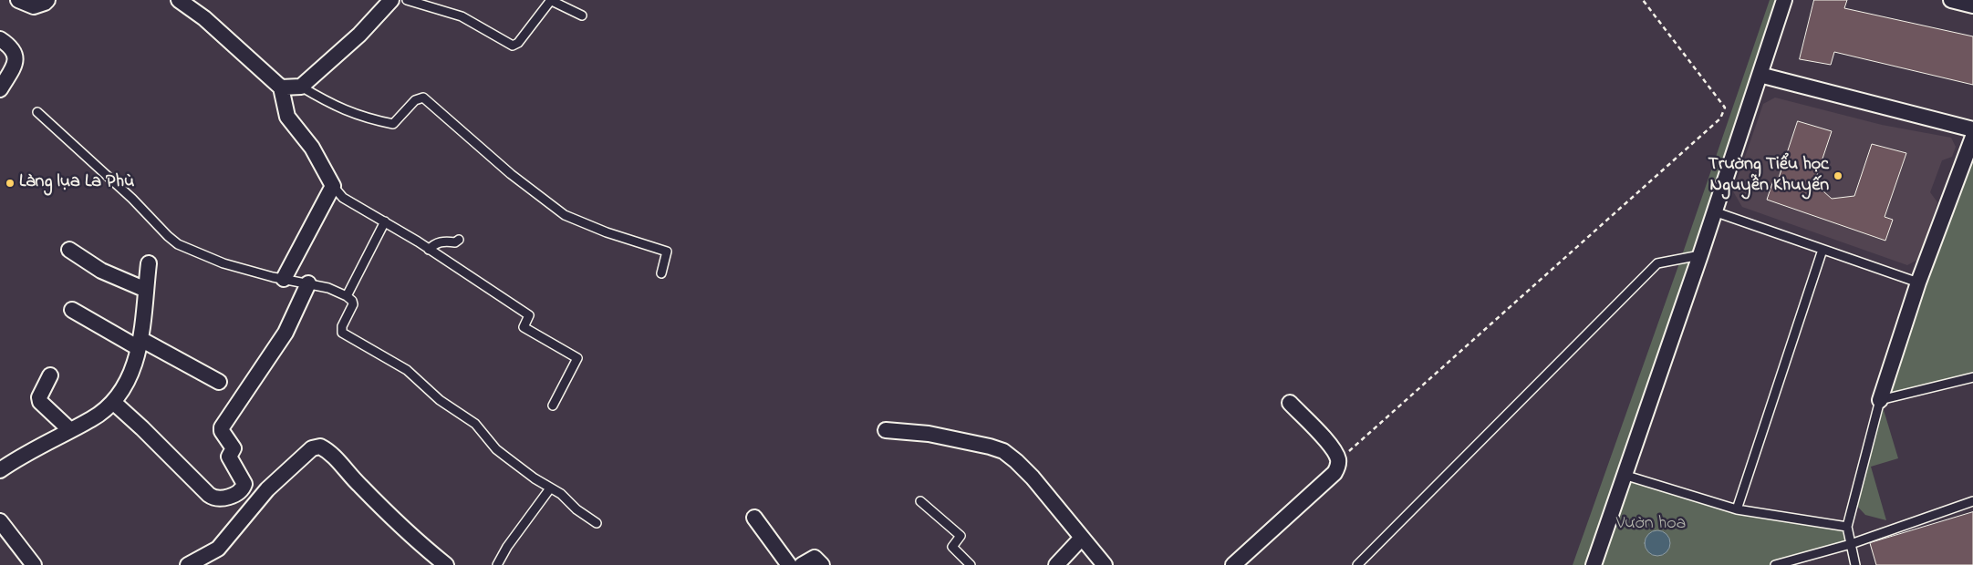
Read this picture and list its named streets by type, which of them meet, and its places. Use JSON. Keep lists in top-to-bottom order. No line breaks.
{"parks":["Vườn hoa"],"places":["Trường Tiểu học Nguyễn Khuyến","Làng lụa La Phù"]}
